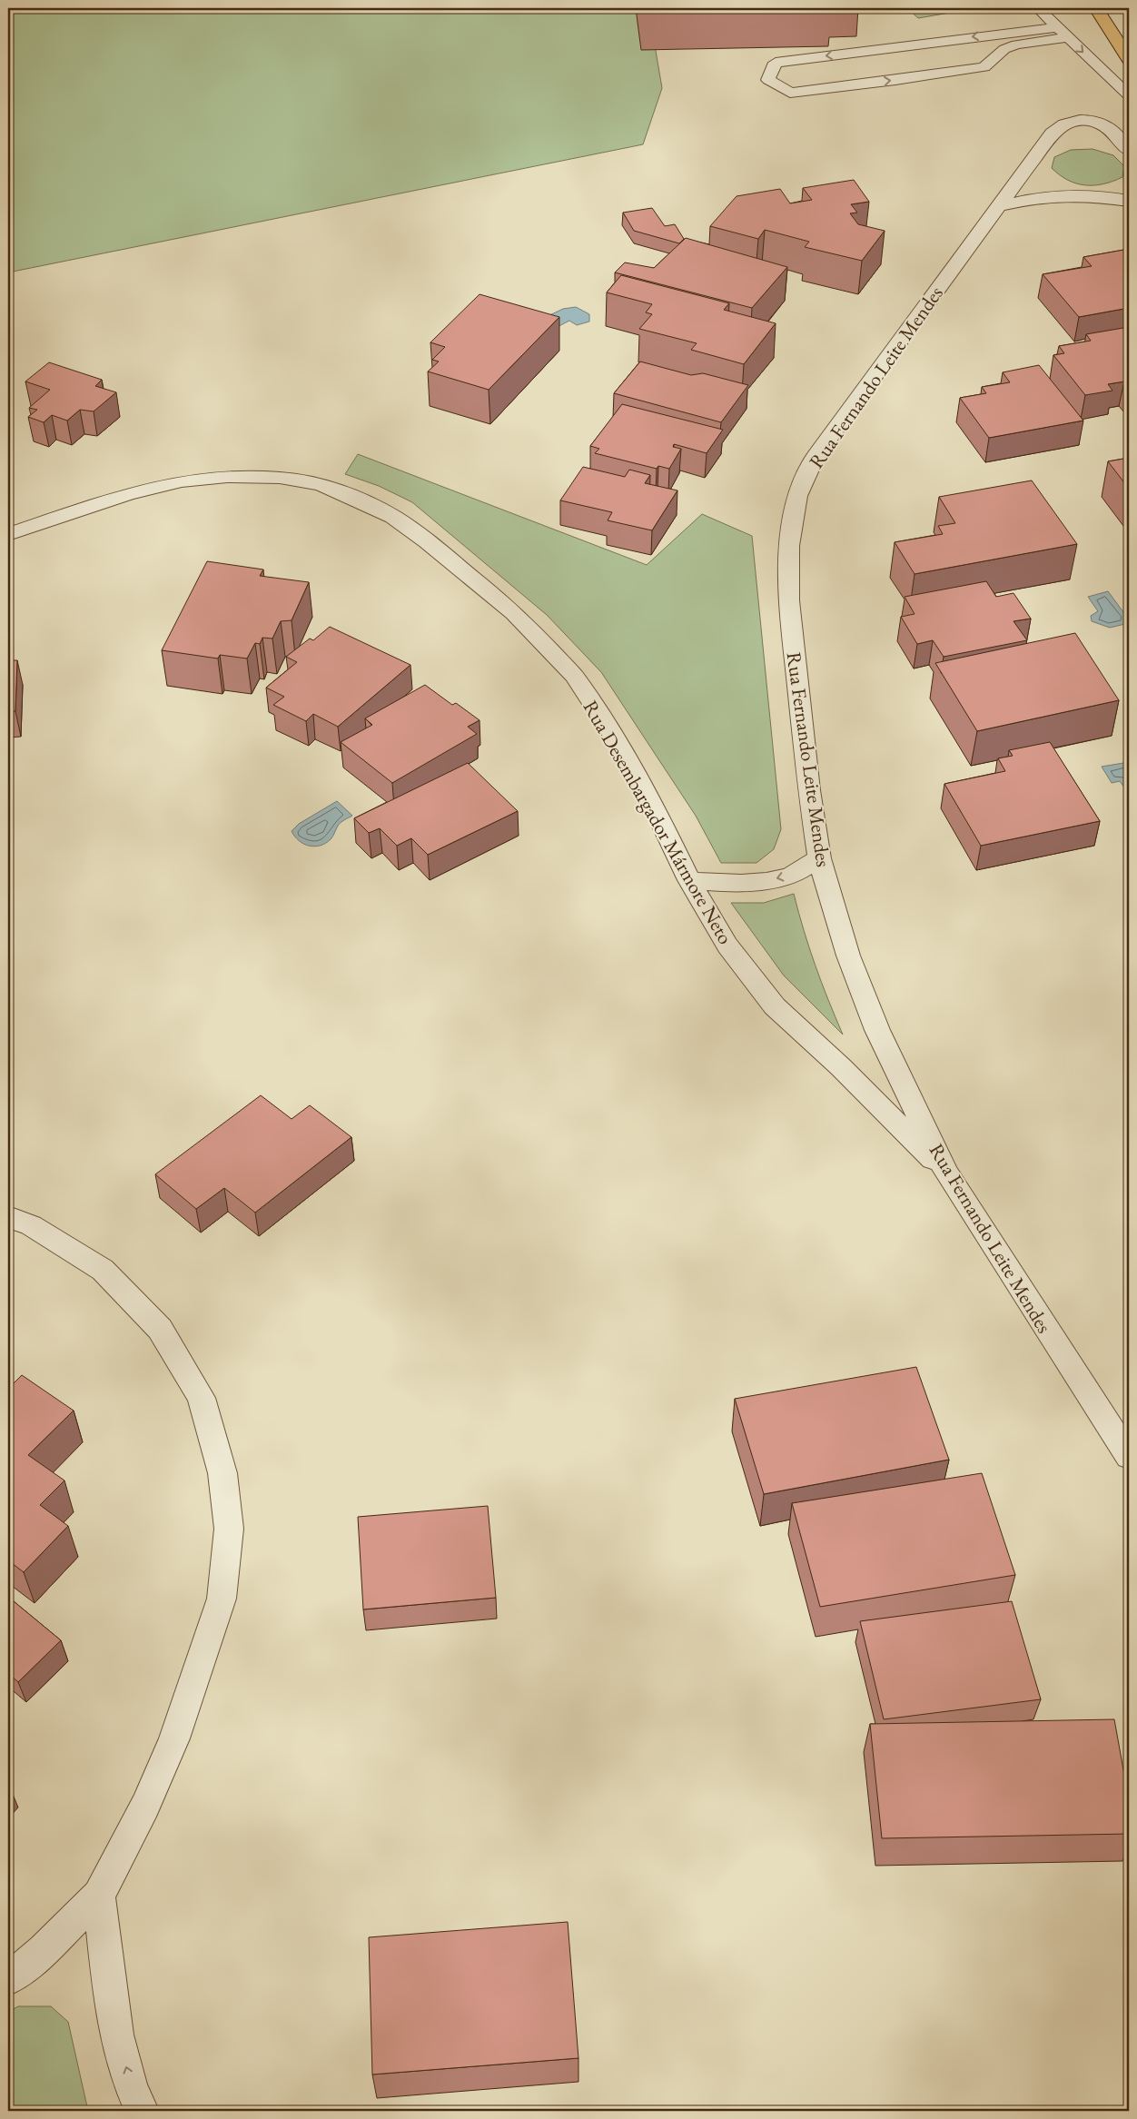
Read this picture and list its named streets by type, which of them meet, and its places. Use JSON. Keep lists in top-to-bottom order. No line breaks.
{"streets":{"street":["Rua Fernando Leite Mendes","Rua Desembargador Mármore Neto"]},"crossings":[["Rua Fernando Leite Mendes","Rua Desembargador Mármore Neto"]]}
